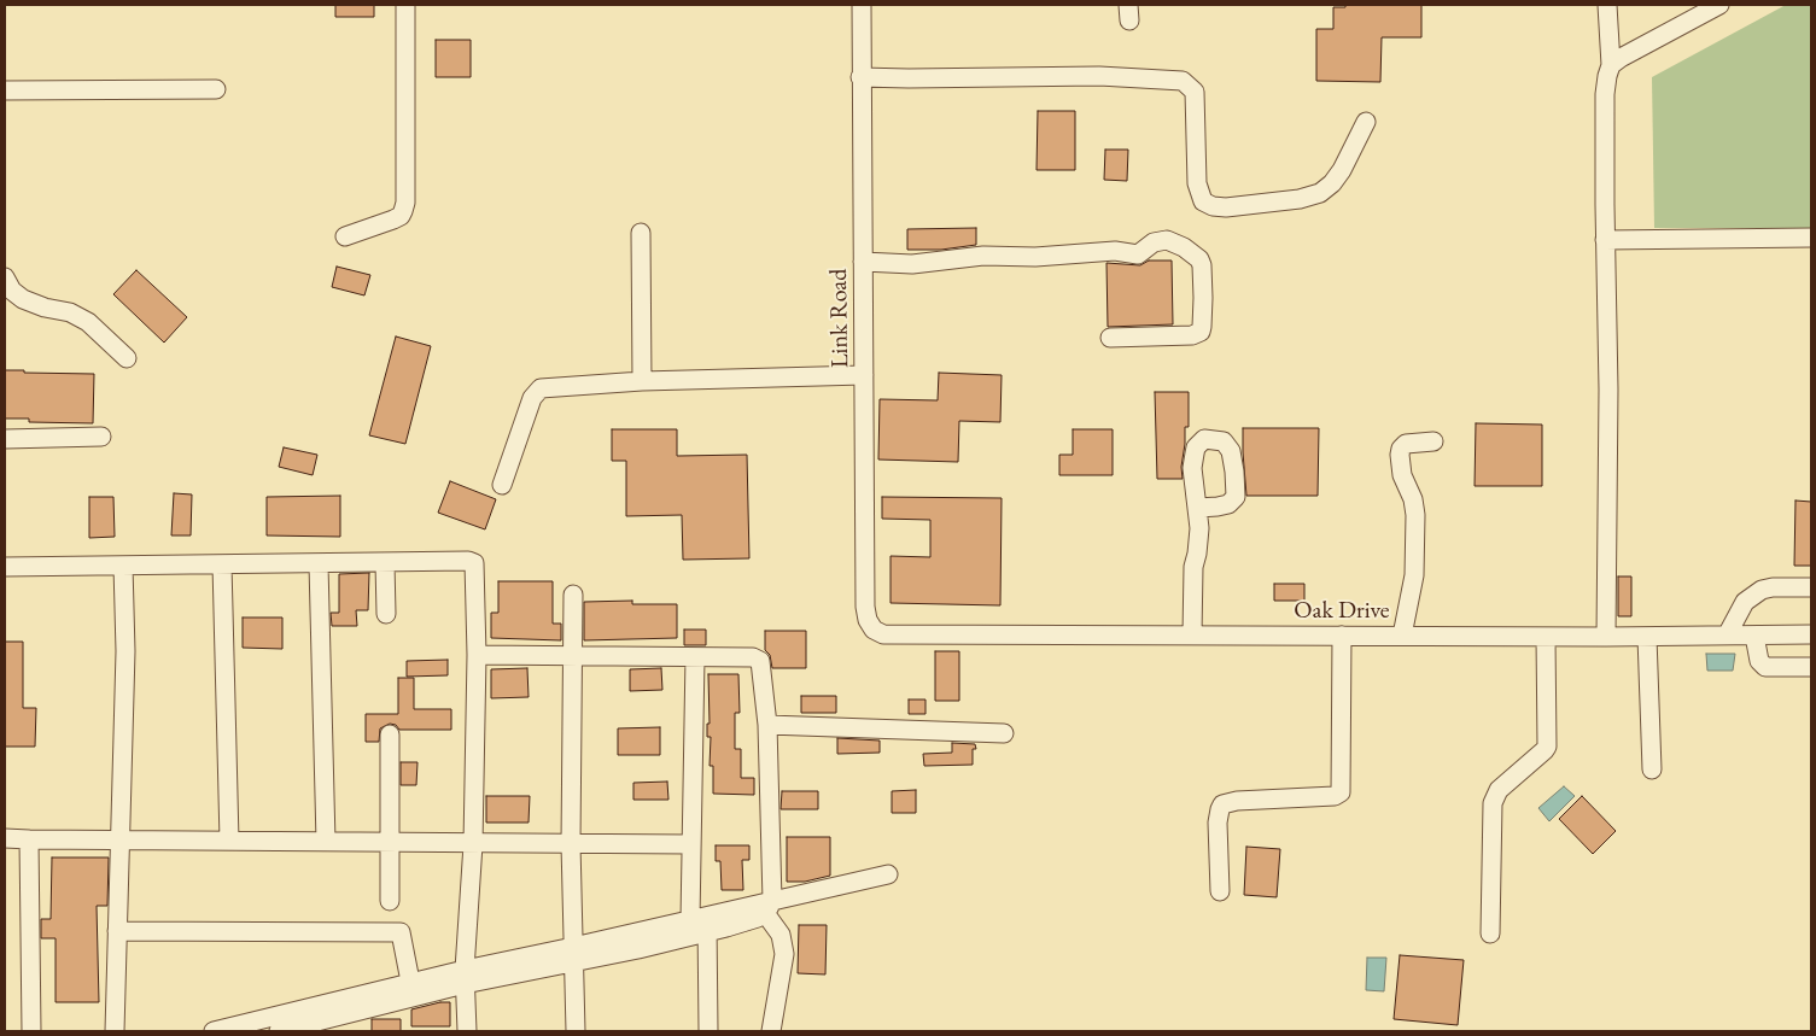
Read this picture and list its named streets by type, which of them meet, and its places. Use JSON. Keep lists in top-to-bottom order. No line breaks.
{"streets":{"street":["Link Road","Oak Drive"]},"crossings":[["Link Road","Oak Drive"]]}
